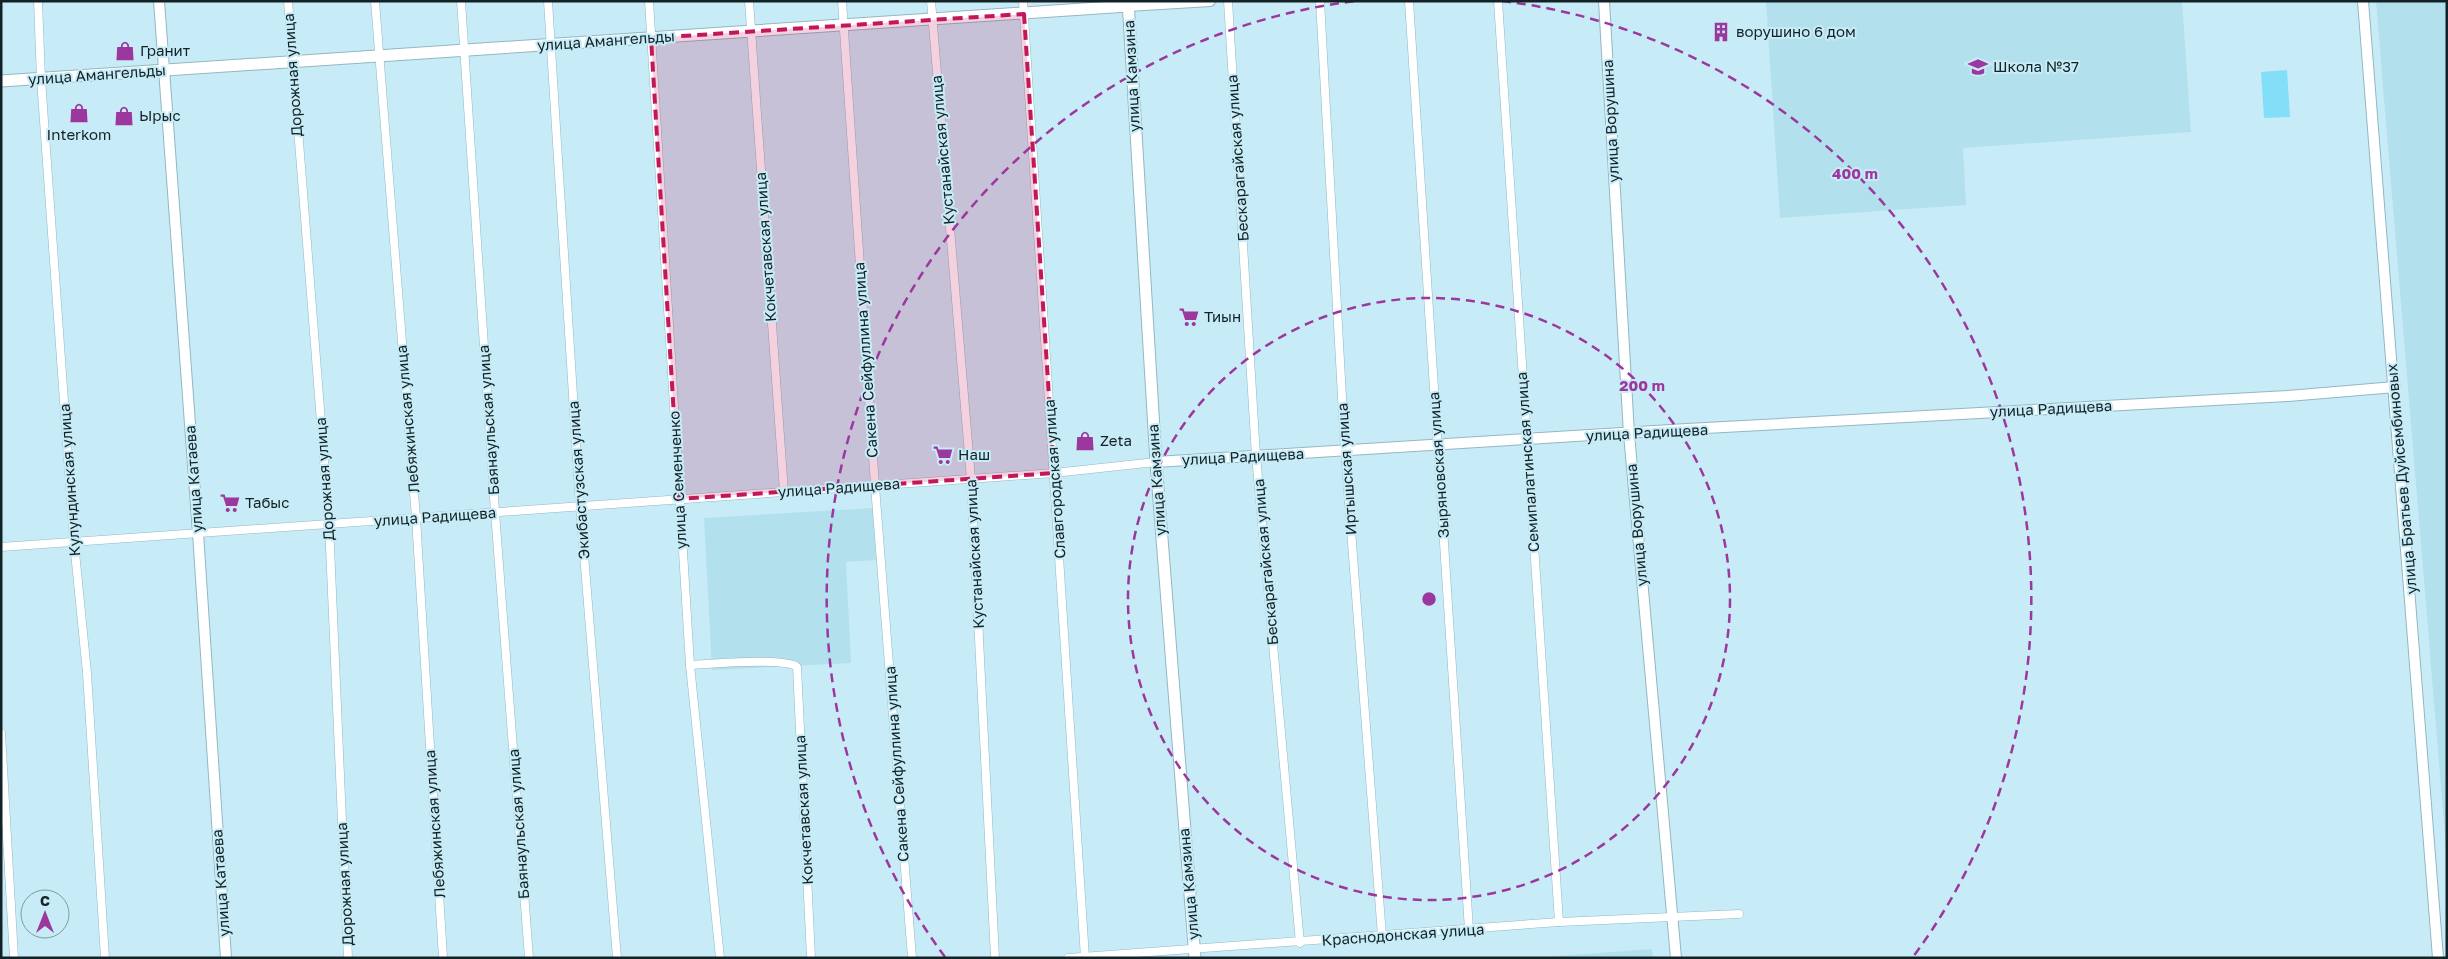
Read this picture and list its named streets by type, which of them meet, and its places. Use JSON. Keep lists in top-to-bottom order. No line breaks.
{"streets":{"main road":["улица Амангельды","улица Камзина"],"street":["Дорожная улица","улица Ворушина","Кустанайская улица","Бескарагайская улица","Кокчетавская улица","Сакена Сейфуллина улица","улица Радищева","Лебяжинская улица","Баянаульская улица","Семипалатинская улица","Зыряновская улица","Иртышская улица","улица Катаева","Славгородская улица","улица Братьев Дуйсембиновых","Кулундинская улица","Экибастузская улица","улица Семенченко","Краснодонская улица"]},"crossings":[["улица Амангельды","Дорожная улица"],["улица Амангельды","улица Камзина"],["улица Амангельды","Кустанайская улица"],["улица Амангельды","Кокчетавская улица"],["улица Амангельды","Сакена Сейфуллина улица"],["улица Амангельды","Лебяжинская улица"],["улица Амангельды","Баянаульская улица"],["улица Амангельды","улица Катаева"],["улица Амангельды","Славгородская улица"],["улица Амангельды","Кулундинская улица"],["улица Амангельды","Экибастузская улица"],["улица Амангельды","улица Семенченко"],["Дорожная улица","улица Радищева"],["улица Камзина","улица Радищева"],["улица Камзина","Краснодонская улица"],["улица Ворушина","улица Радищева"],["улица Ворушина","Краснодонская улица"],["Кустанайская улица","улица Радищева"],["Бескарагайская улица","улица Радищева"],["Бескарагайская улица","Краснодонская улица"],["Кокчетавская улица","улица Радищева"],["Кокчетавская улица","улица Семенченко"],["Сакена Сейфуллина улица","улица Радищева"],["улица Радищева","Лебяжинская улица"],["улица Радищева","Баянаульская улица"],["улица Радищева","Семипалатинская улица"],["улица Радищева","Зыряновская улица"],["улица Радищева","Иртышская улица"],["улица Радищева","улица Катаева"],["улица Радищева","Славгородская улица"],["улица Радищева","улица Братьев Дуйсембиновых"],["улица Радищева","Кулундинская улица"],["улица Радищева","Экибастузская улица"],["улица Радищева","улица Семенченко"],["Семипалатинская улица","Краснодонская улица"],["Зыряновская улица","Краснодонская улица"],["Иртышская улица","Краснодонская улица"],["Славгородская улица","Краснодонская улица"]],"places":{"building":["ворушино 6 дом"],"shop":["Гранит","Interkom","Ырыс","Zeta"],"school or university":["Школа №37"],"supermarket":["Тиын","Наш","Табыс"]},"north":"top","rings":["400 m","200 m"]}
